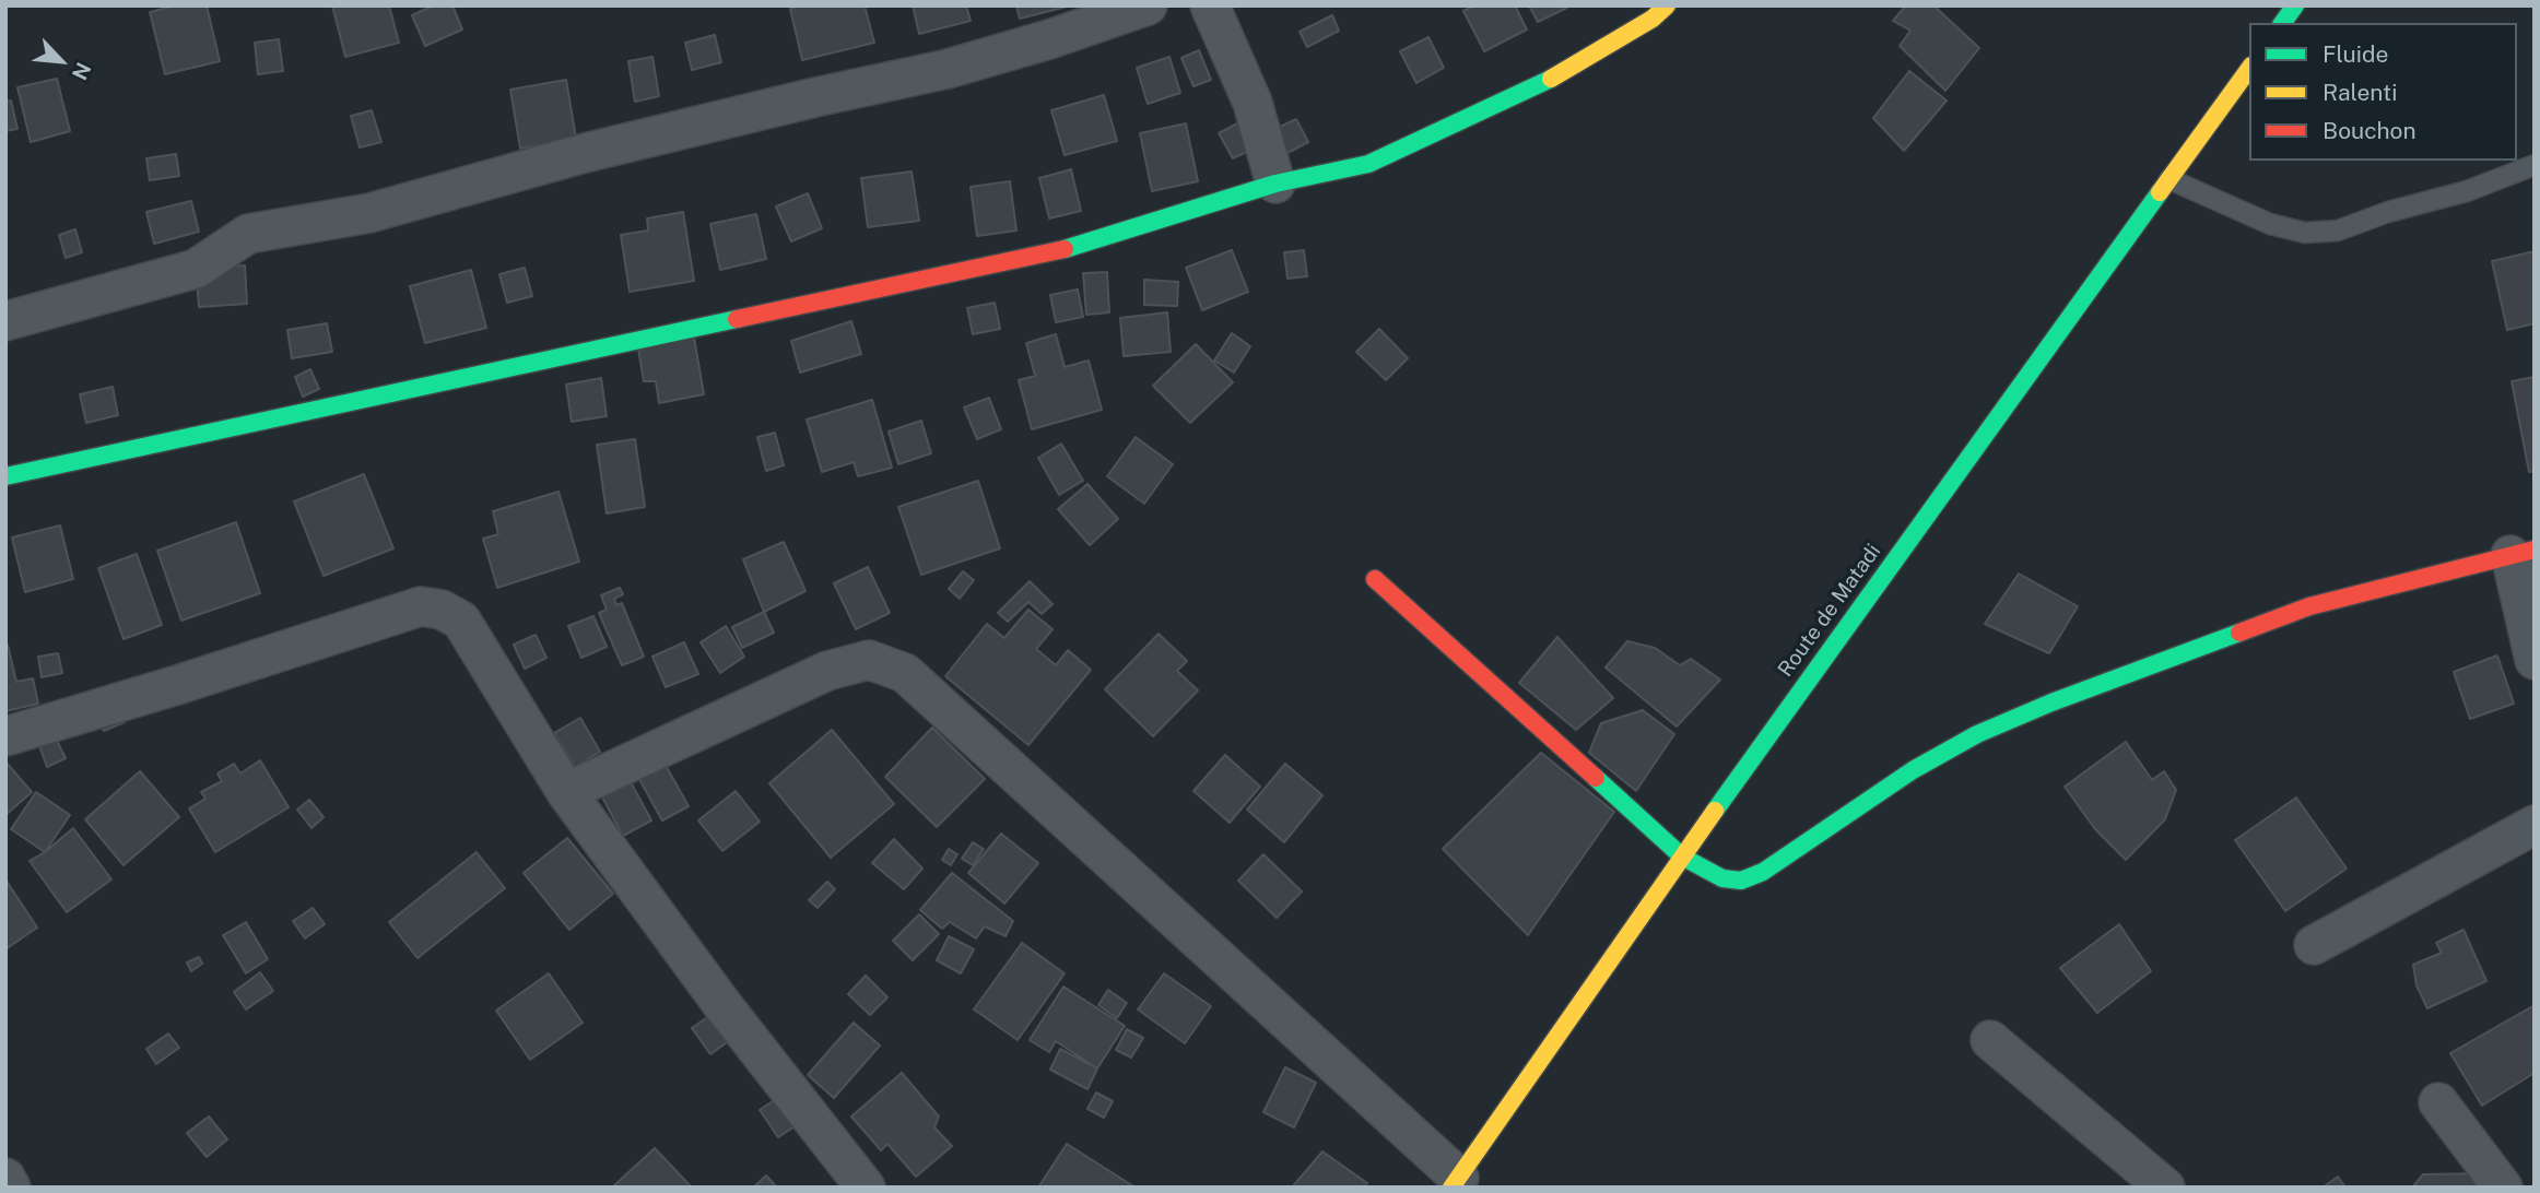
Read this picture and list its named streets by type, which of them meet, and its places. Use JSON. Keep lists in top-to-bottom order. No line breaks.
{"streets":{"main road":["Route de Matadi"]},"legend":["Fluide","Ralenti","Bouchon"],"north":"bottom right"}
